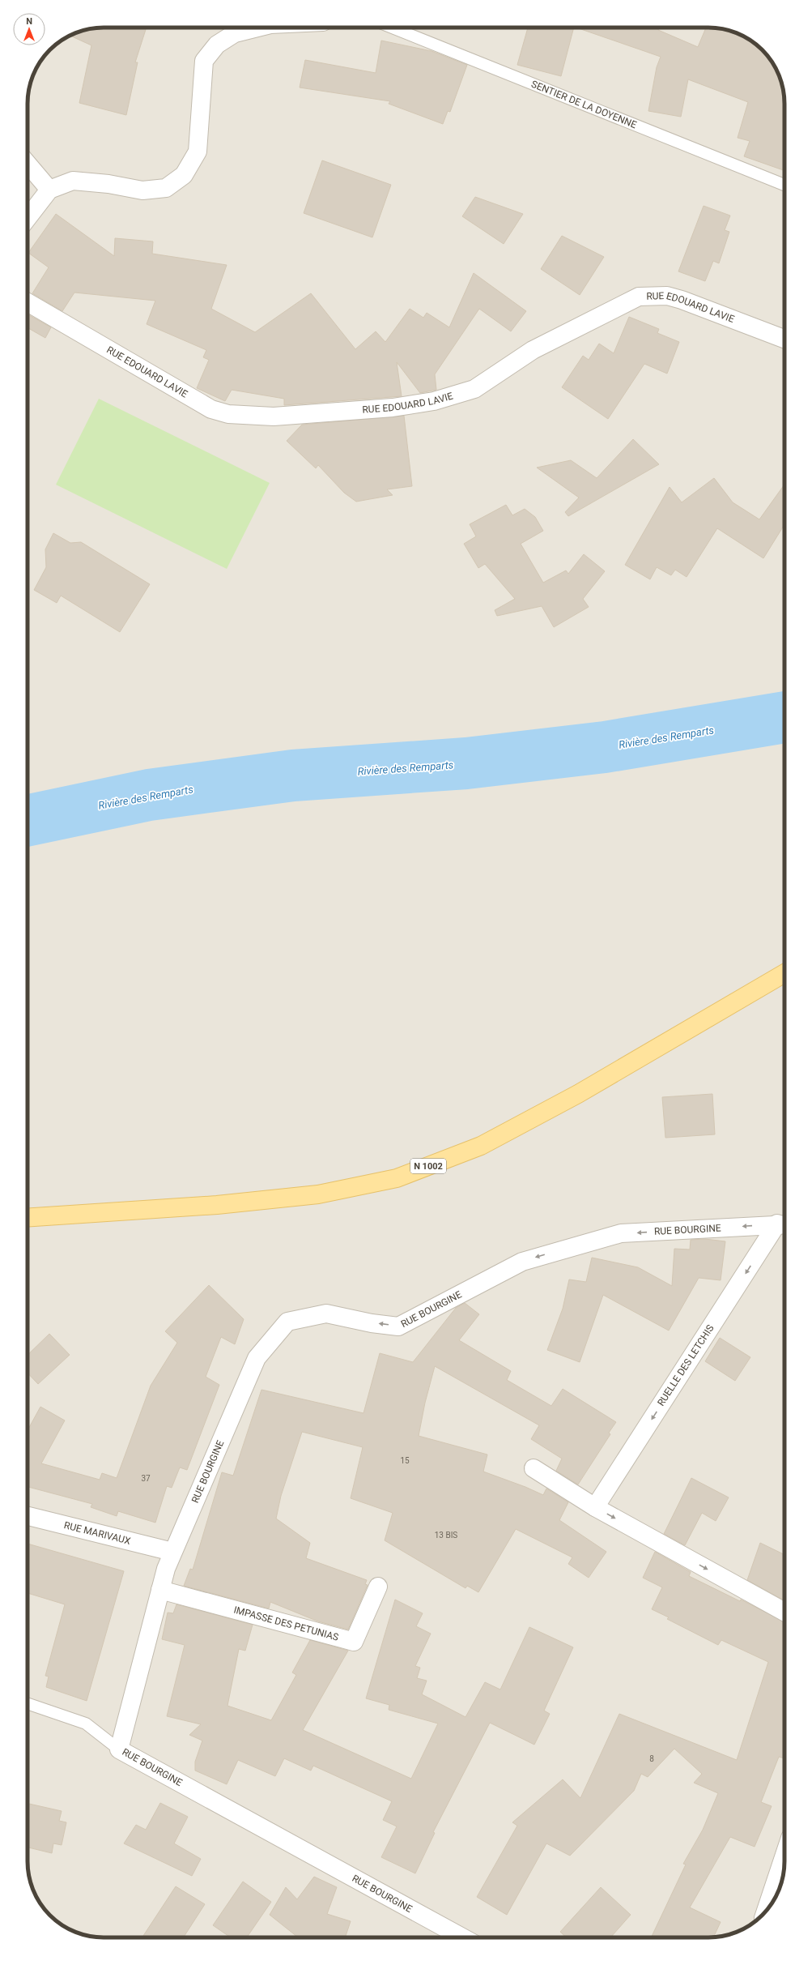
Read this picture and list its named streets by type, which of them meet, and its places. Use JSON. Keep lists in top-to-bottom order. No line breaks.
{"streets":{"main road":["N 1002"],"street":["RUE EDOUARD LAVIE","RUE BOURGINE","RUELLE DES LETCHIS","RUE MARIVAUX","IMPASSE DES PETUNIAS"],"lane":["SENTIER DE LA DOYENNE"]},"crossings":[["RUE BOURGINE","RUELLE DES LETCHIS"],["RUE BOURGINE","RUE MARIVAUX"],["RUE BOURGINE","IMPASSE DES PETUNIAS"]],"one_way":["RUE BOURGINE","RUELLE DES LETCHIS"],"water":["Rivière des Remparts"],"house_numbers":["15","37","13 BIS","8"],"north":"top"}
